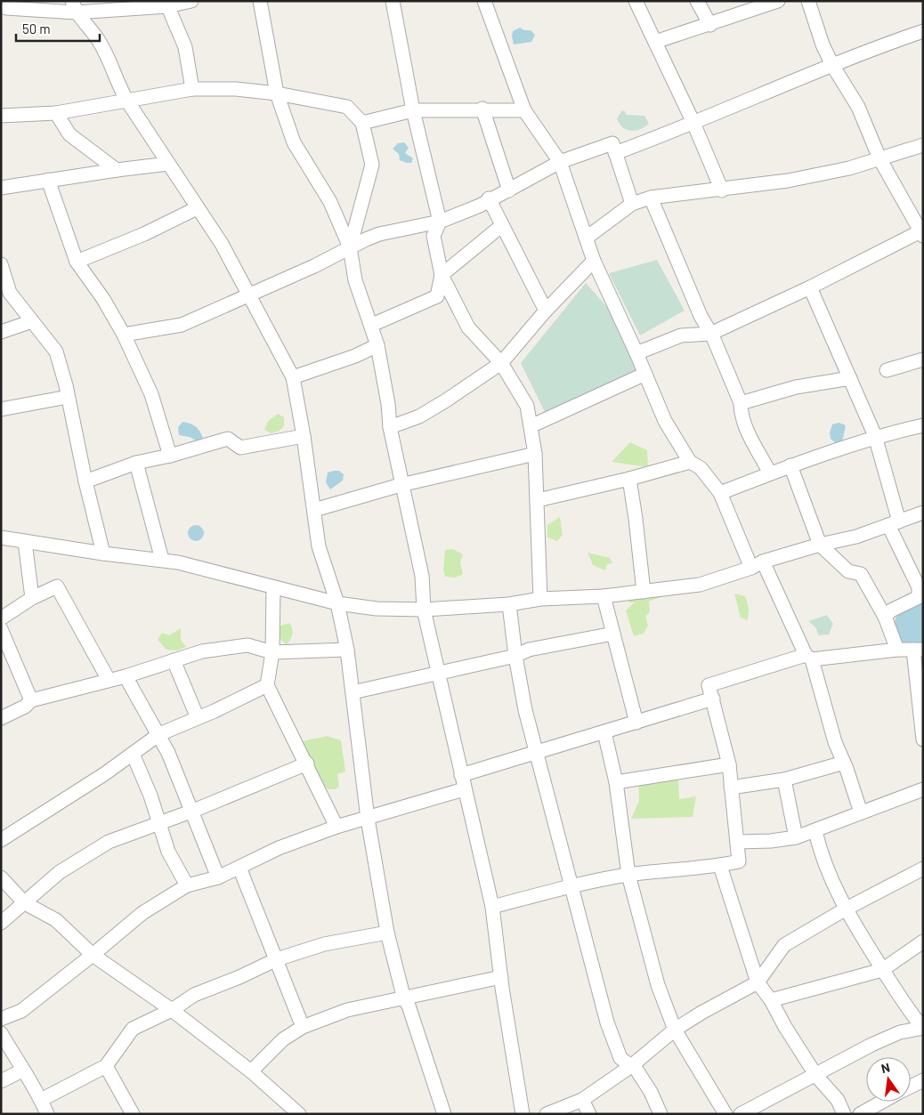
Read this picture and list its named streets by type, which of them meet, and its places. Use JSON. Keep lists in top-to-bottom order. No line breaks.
{"scale_bar":"50 m","north":"top"}
